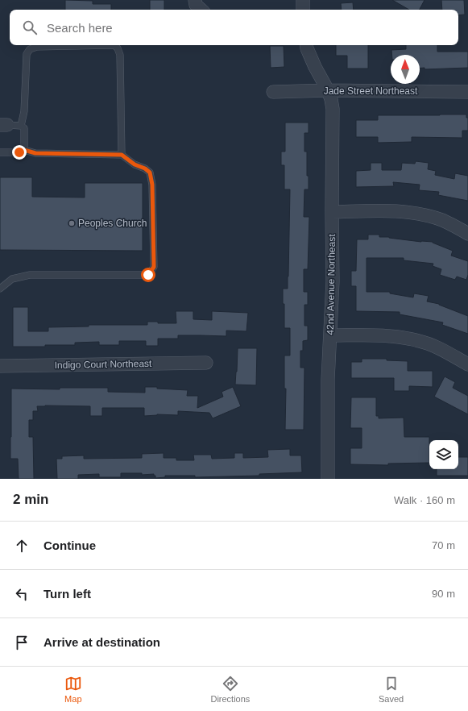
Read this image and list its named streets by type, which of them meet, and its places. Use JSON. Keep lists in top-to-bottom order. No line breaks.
{"streets":{"street":["Jade Street Northeast","42nd Avenue Northeast","Indigo Court Northeast"]},"crossings":[["Jade Street Northeast","42nd Avenue Northeast"]],"places":["Peoples Church"],"north":"top","page":{"search":"Search here","heading":["2 min","Walk · 160 m"],"list":[["Continue","70 m"],["Turn left","90 m"],"Arrive at destination"],"nav":["Map","Directions","Saved"]}}
